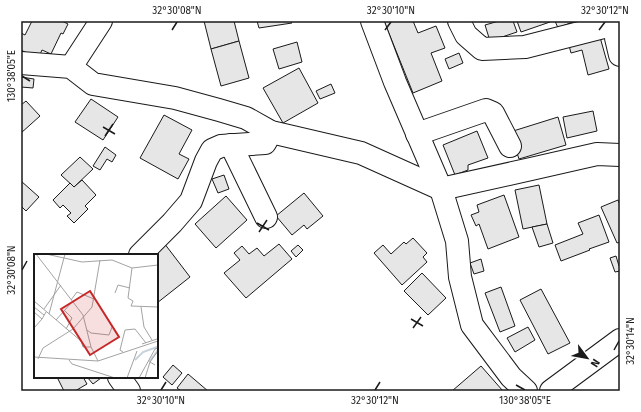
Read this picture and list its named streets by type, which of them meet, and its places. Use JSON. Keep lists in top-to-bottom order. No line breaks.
{"north":"bottom right","coordinates":["32°30'08\"N","32°30'10\"N","32°30'12\"N","130°38'05\"E","32°30'14\"N"]}
